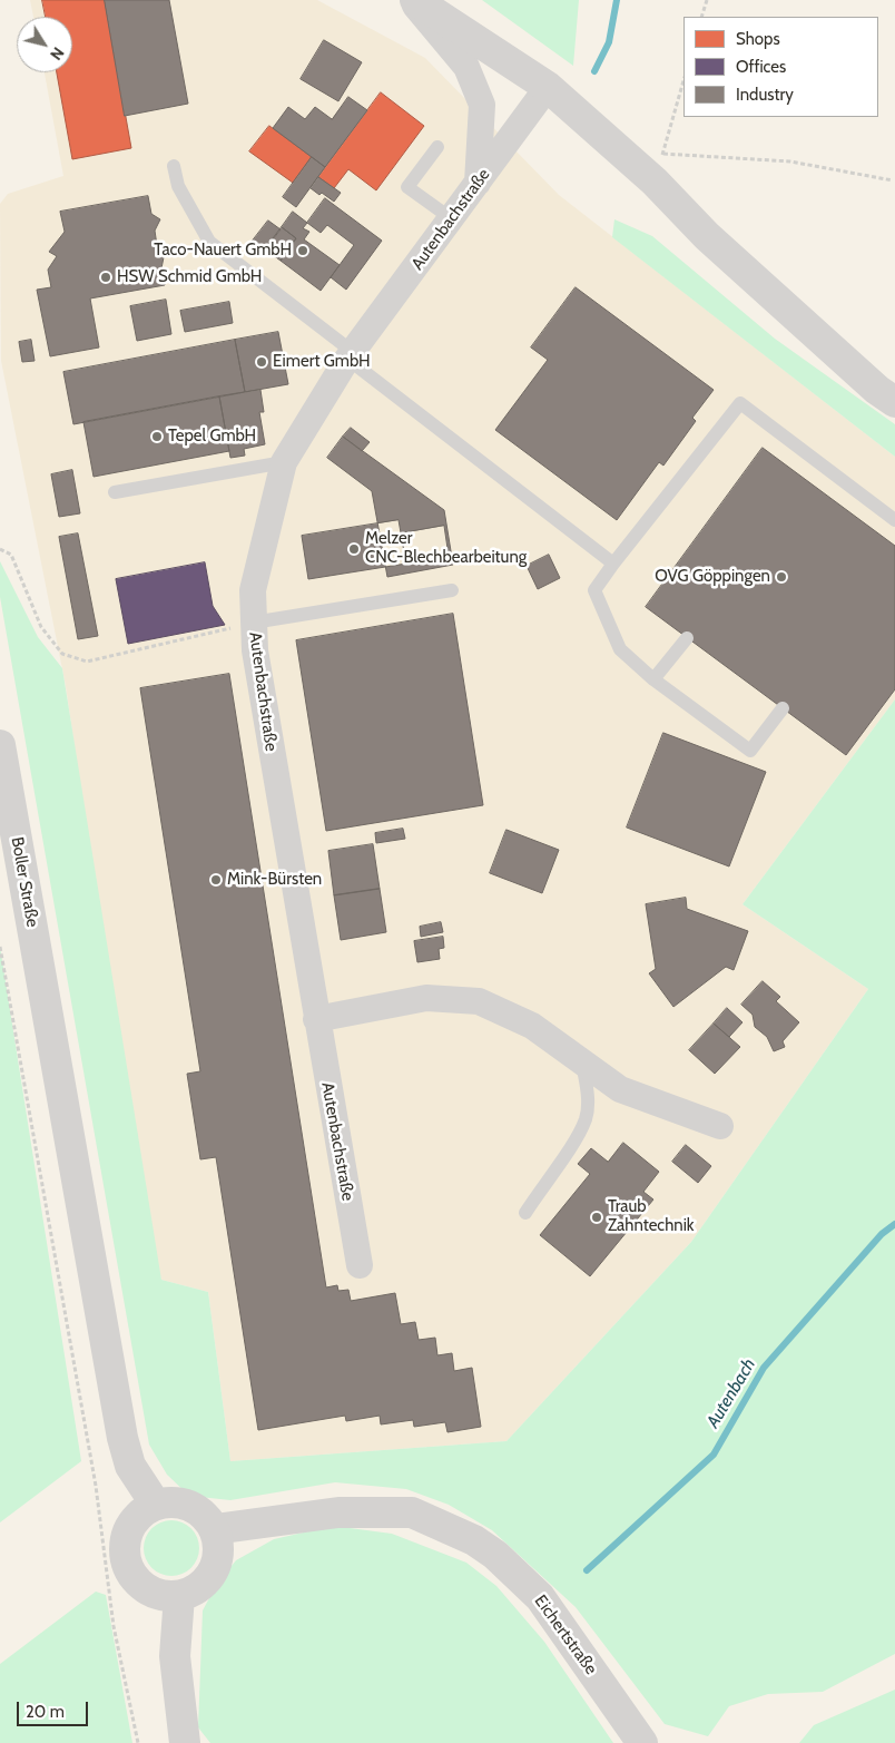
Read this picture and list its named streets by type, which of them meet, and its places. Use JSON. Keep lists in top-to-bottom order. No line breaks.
{"streets":{"main road":["Boller Straße","Eichertstraße"],"street":["Autenbachstraße"]},"crossings":[["Boller Straße","Eichertstraße"]],"water":["Autenbach"],"places":["Taco-Nauert GmbH","HSW Schmid GmbH","Eimert GmbH","Tepel GmbH","Melzer CNC-Blechbearbeitung","OVG Göppingen","Mink-Bürsten","Traub Zahntechnik"],"legend":["Shops","Offices","Industry"],"scale_bar":"20 m","north":"bottom right"}
